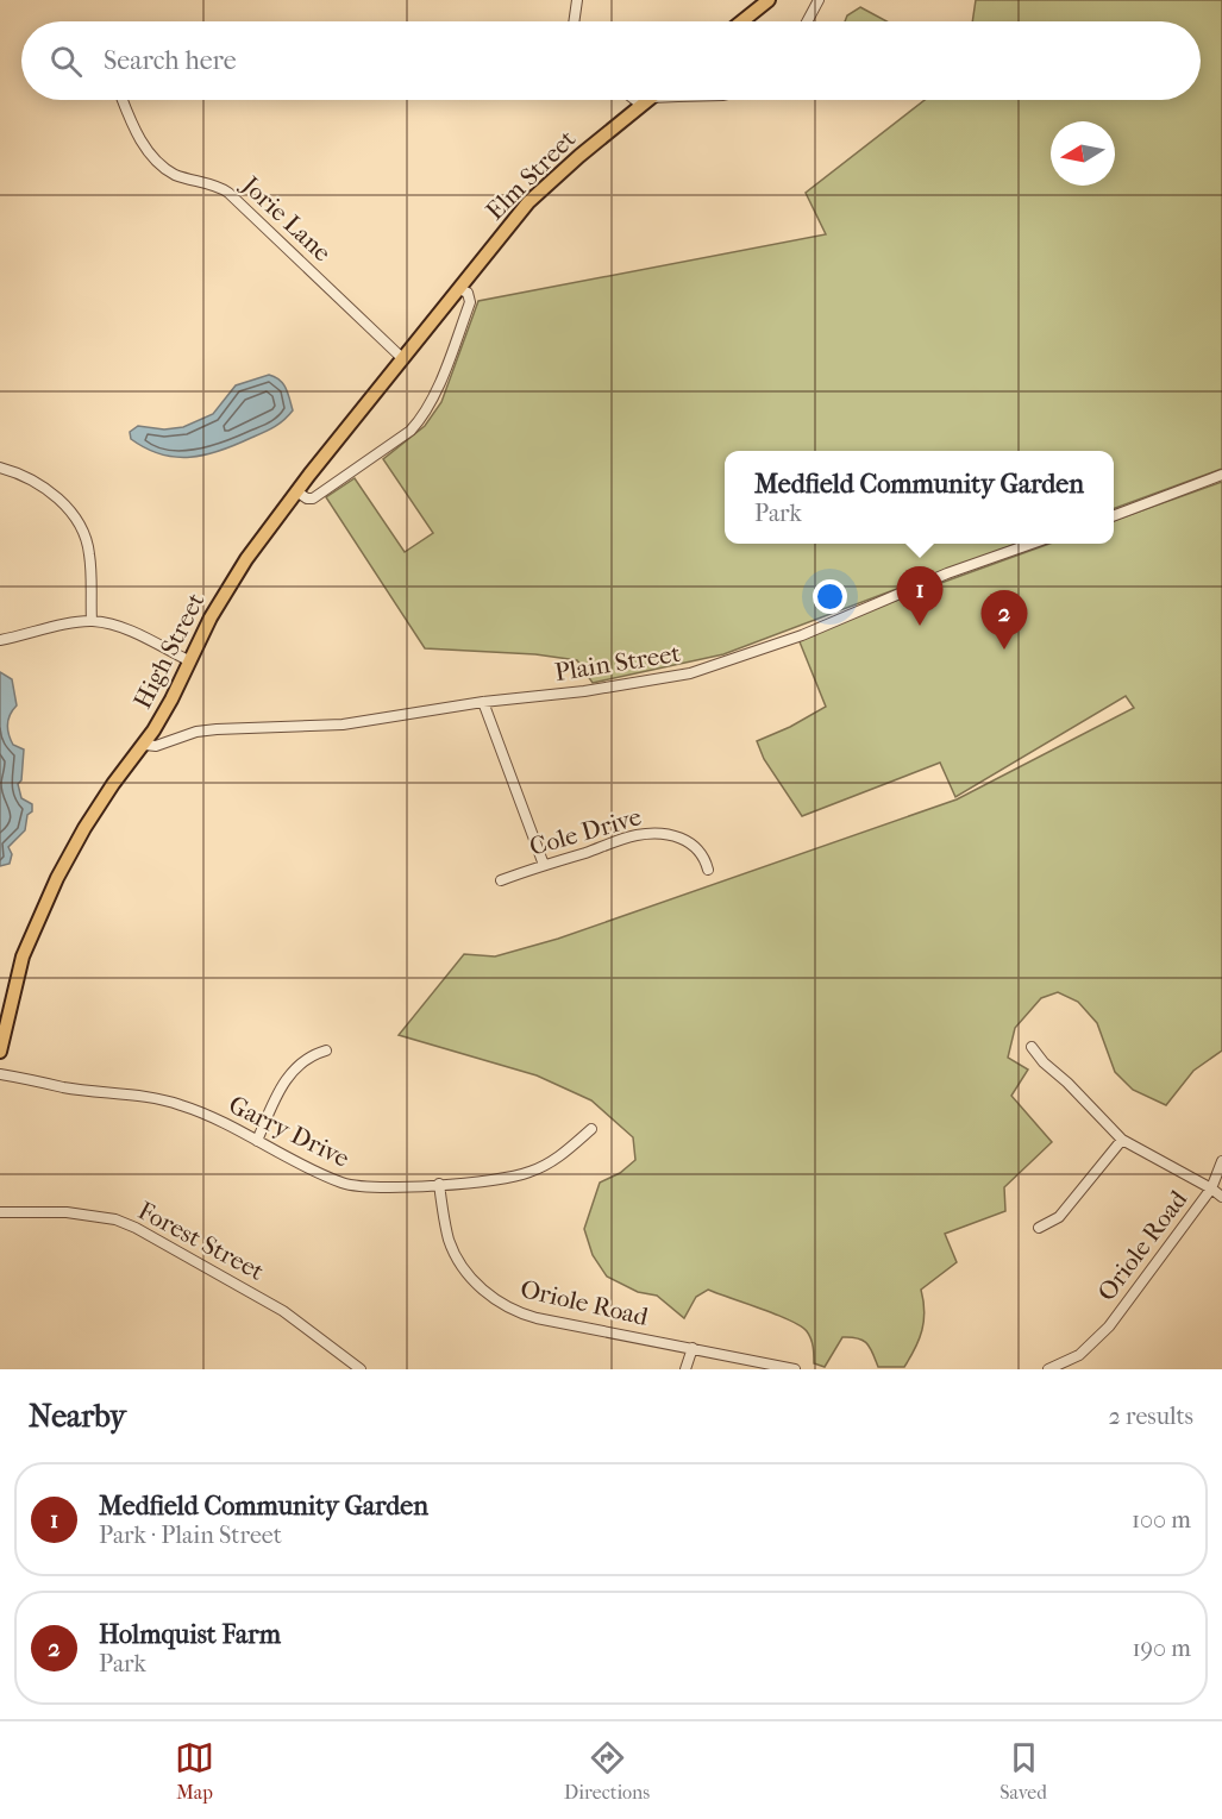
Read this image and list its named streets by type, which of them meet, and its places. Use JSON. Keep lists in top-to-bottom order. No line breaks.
{"streets":{"main road":["Elm Street","High Street"],"street":["Jorie Lane","Plain Street","Cole Drive","Garry Drive","Forest Street","Oriole Road"]},"crossings":[["Elm Street","High Street"],["Jorie Lane","High Street"],["High Street","Plain Street"],["Garry Drive","Oriole Road"]],"north":"left","page":{"search":"Search here","popup":["Medfield Community Garden","Park"],"pins":["1","2"],"heading":["Nearby","2 results"],"list":[{"mark":"1","name":"Medfield Community Garden","note":"Park · Plain Street","value":"100 m"},{"mark":"2","name":"Holmquist Farm","note":"Park","value":"190 m"}],"nav":["Map","Directions","Saved"]}}
